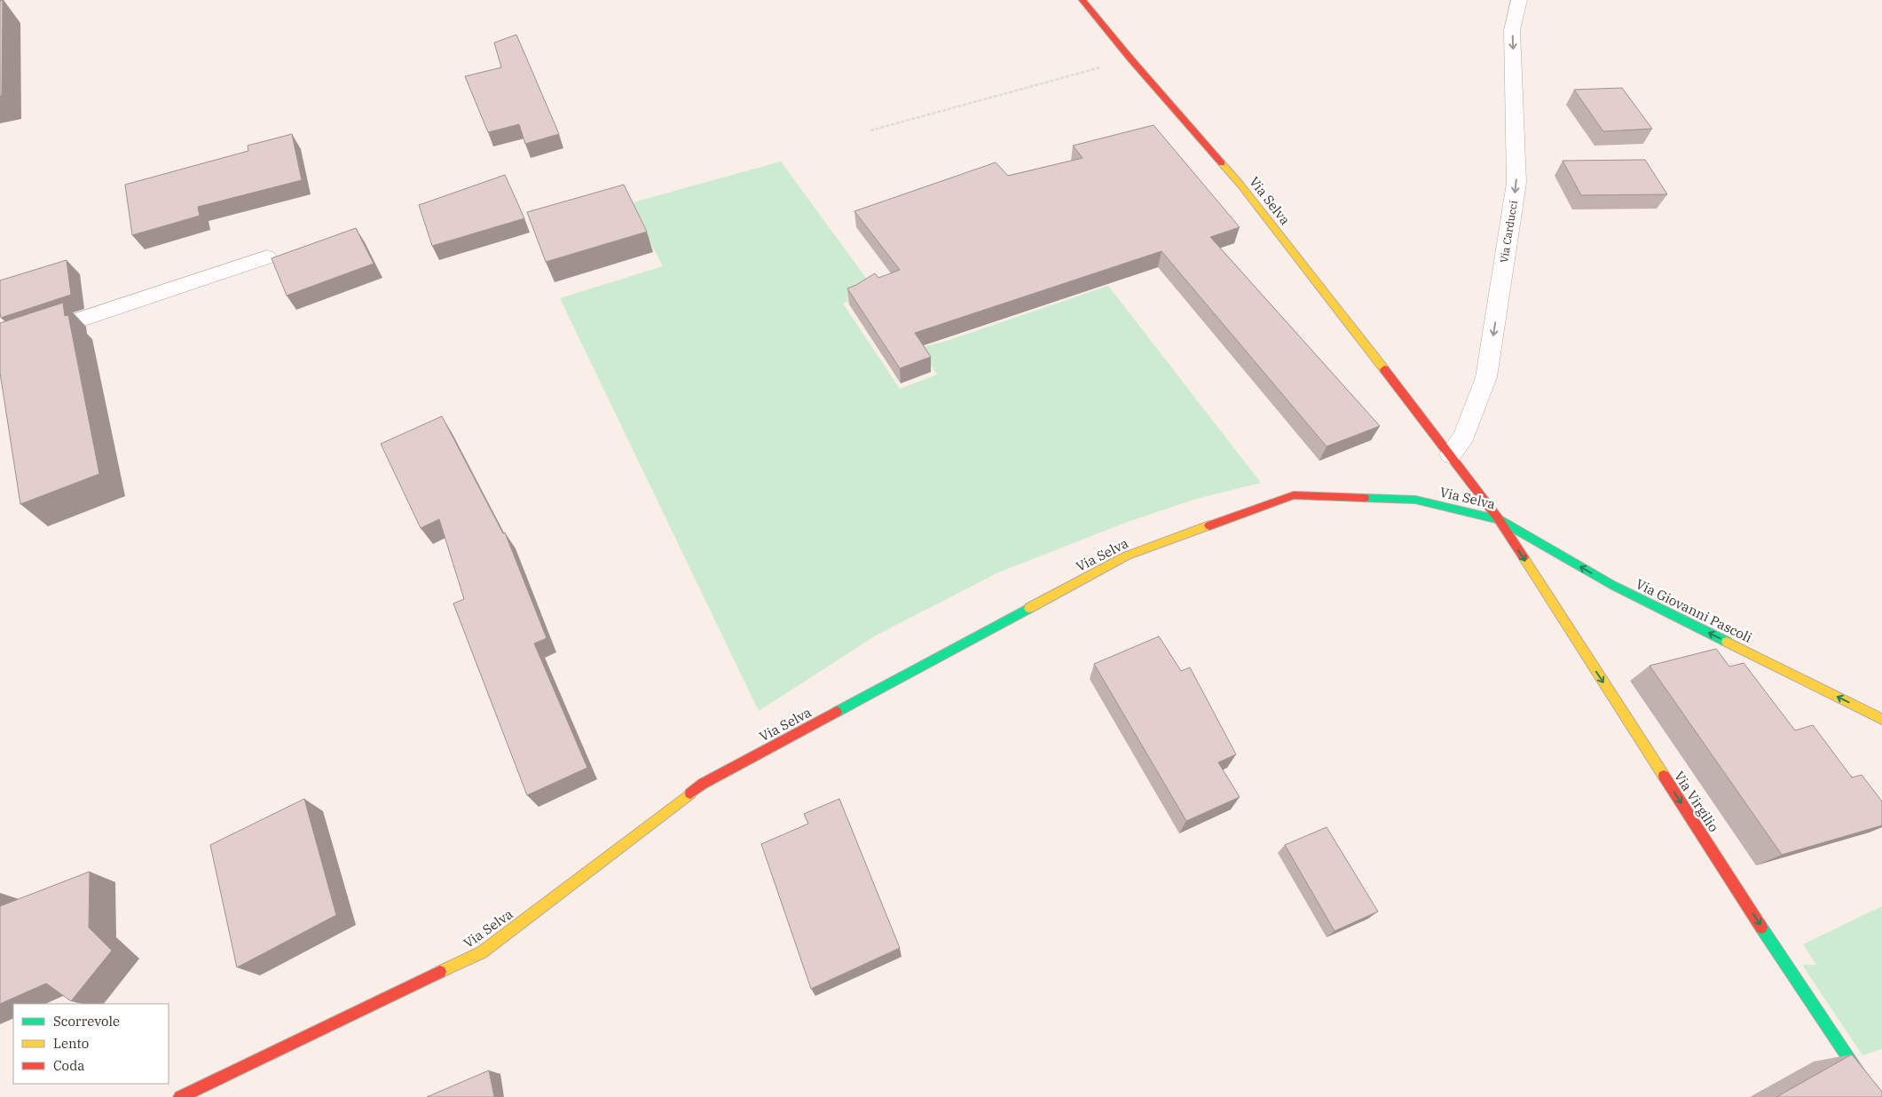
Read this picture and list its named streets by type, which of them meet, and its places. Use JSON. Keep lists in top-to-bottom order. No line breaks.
{"streets":{"street":["Via Selva","Via Carducci","Via Giovanni Pascoli","Via Virgilio"]},"crossings":[["Via Selva","Via Carducci"],["Via Selva","Via Giovanni Pascoli"],["Via Selva","Via Virgilio"],["Via Giovanni Pascoli","Via Virgilio"]],"one_way":["Via Carducci","Via Giovanni Pascoli","Via Virgilio"],"legend":["Scorrevole","Lento","Coda"]}
